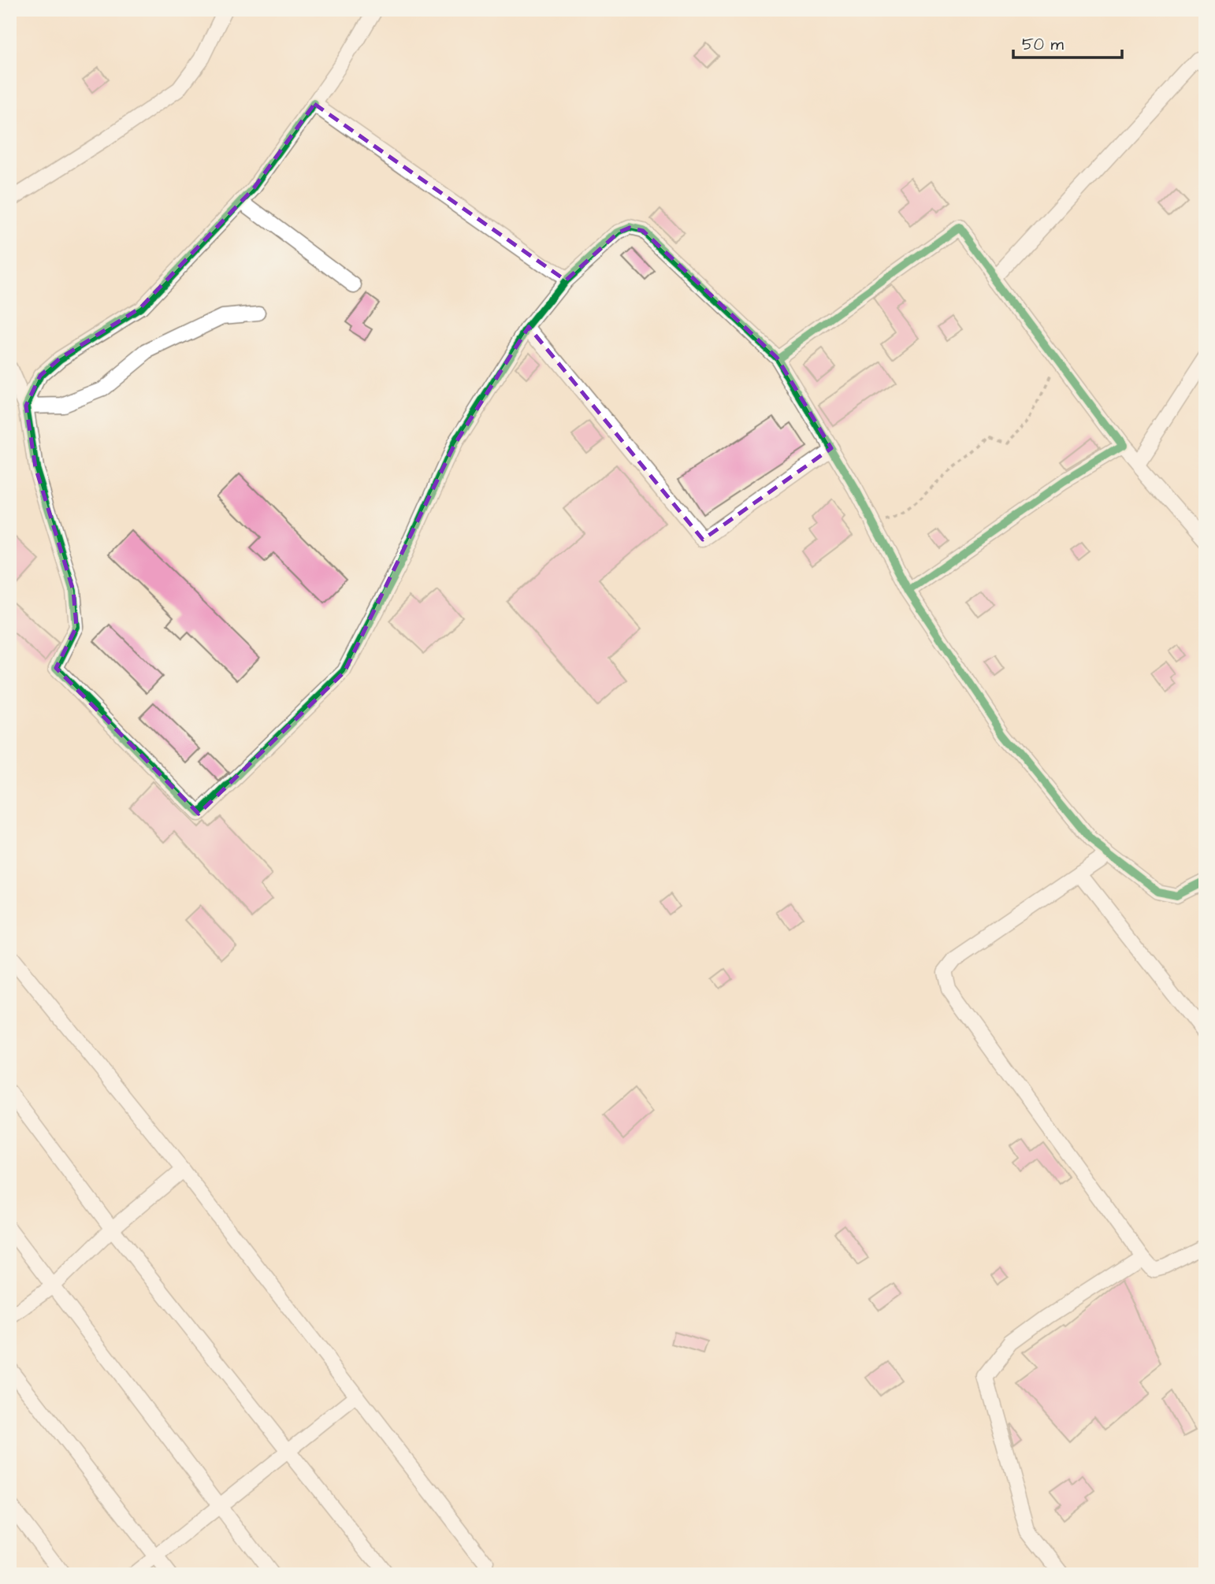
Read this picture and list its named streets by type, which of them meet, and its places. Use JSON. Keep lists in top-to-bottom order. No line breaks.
{"scale_bar":"50 m"}
